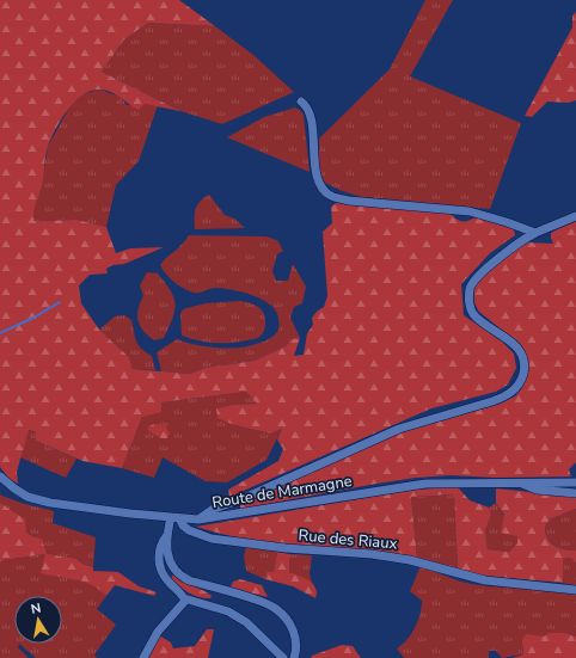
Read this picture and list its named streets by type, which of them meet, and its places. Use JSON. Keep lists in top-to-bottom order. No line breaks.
{"streets":{"street":["Route de Marmagne","Rue des Riaux"]},"crossings":[["Route de Marmagne","Rue des Riaux"]],"north":"top"}
